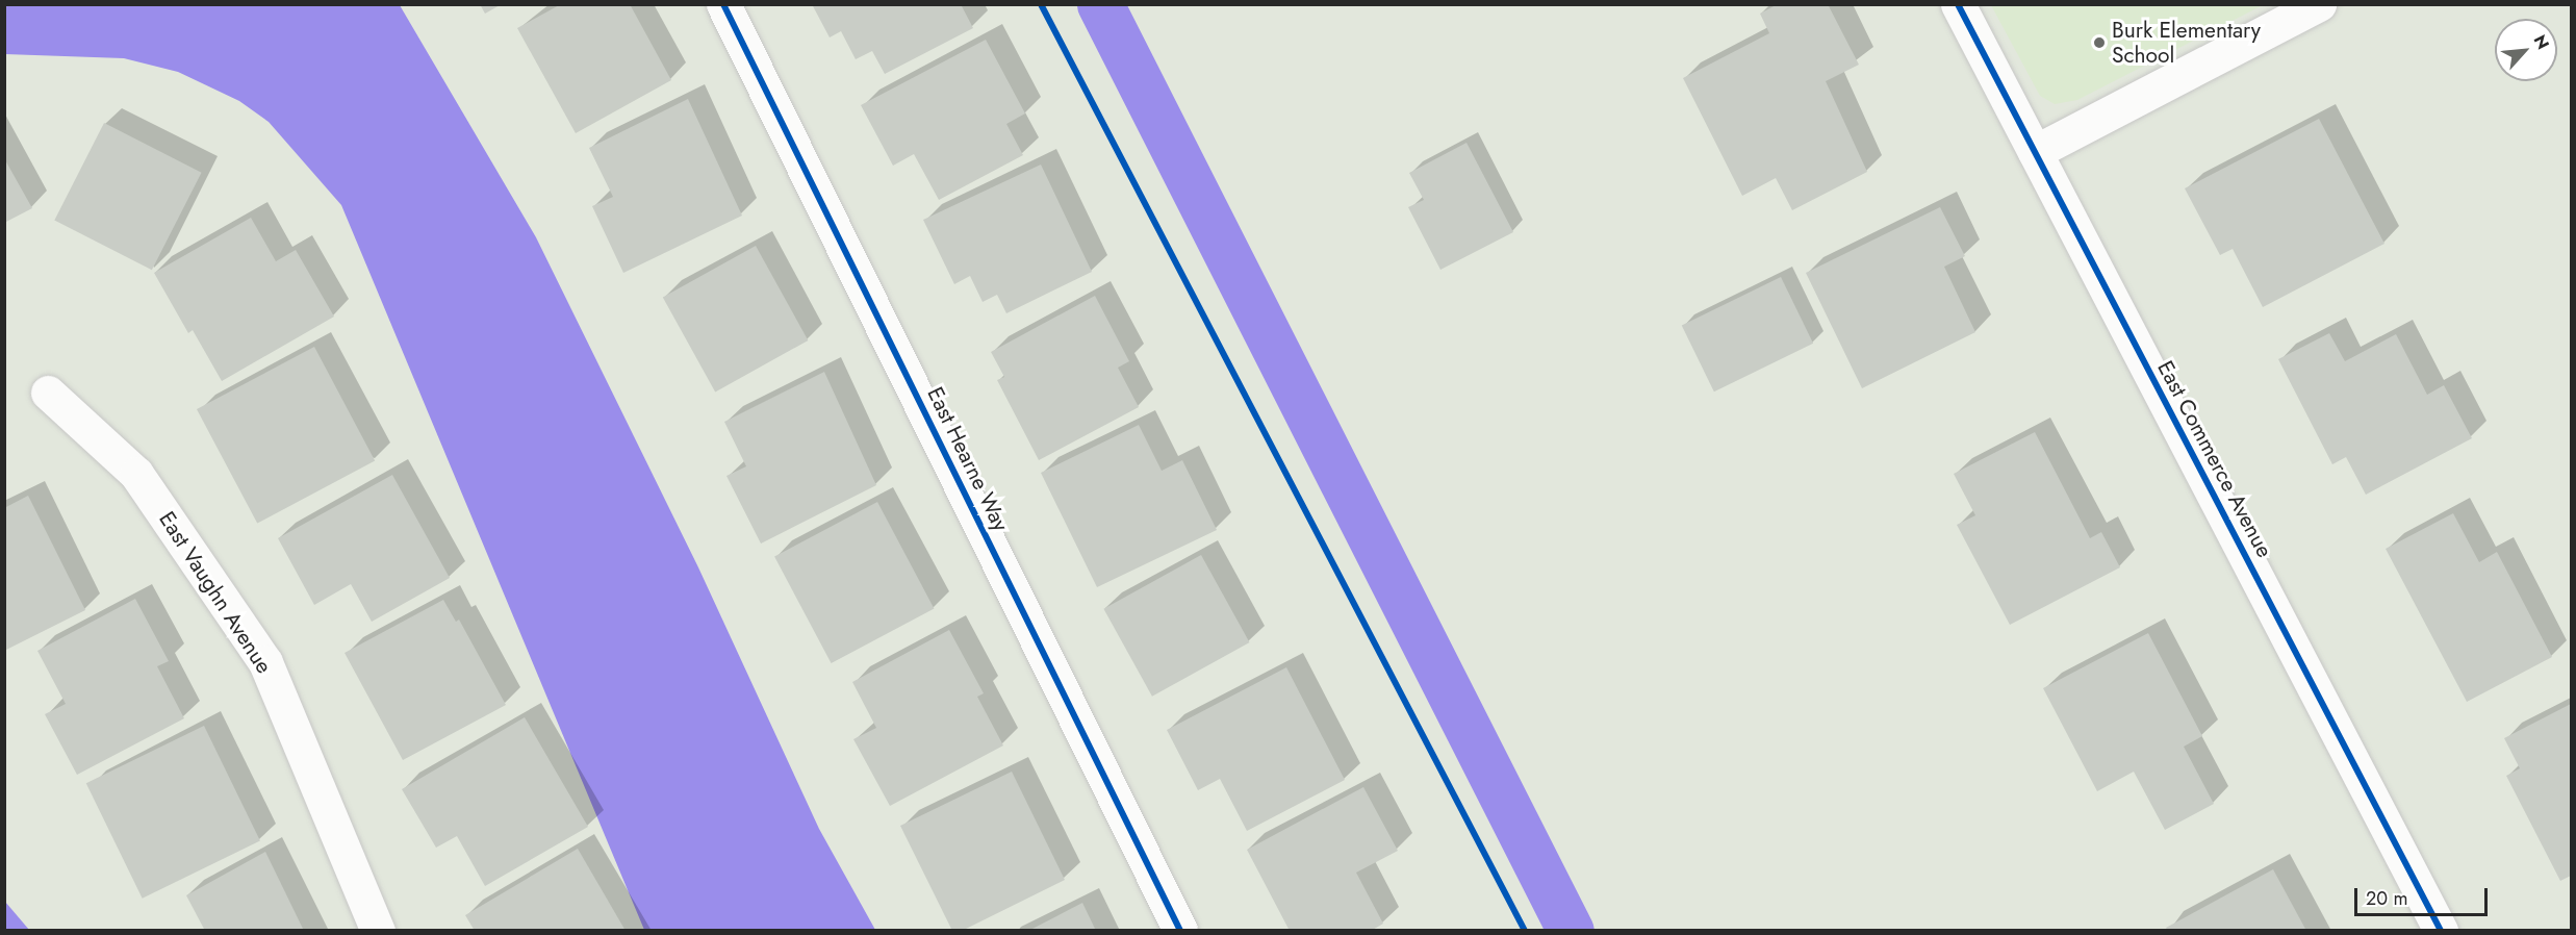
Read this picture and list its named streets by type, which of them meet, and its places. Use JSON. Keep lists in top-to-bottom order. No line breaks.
{"streets":{"street":["East Hearne Way","East Commerce Avenue","East Vaughn Avenue"]},"places":["Burk Elementary School"],"scale_bar":"20 m","north":"top right"}
